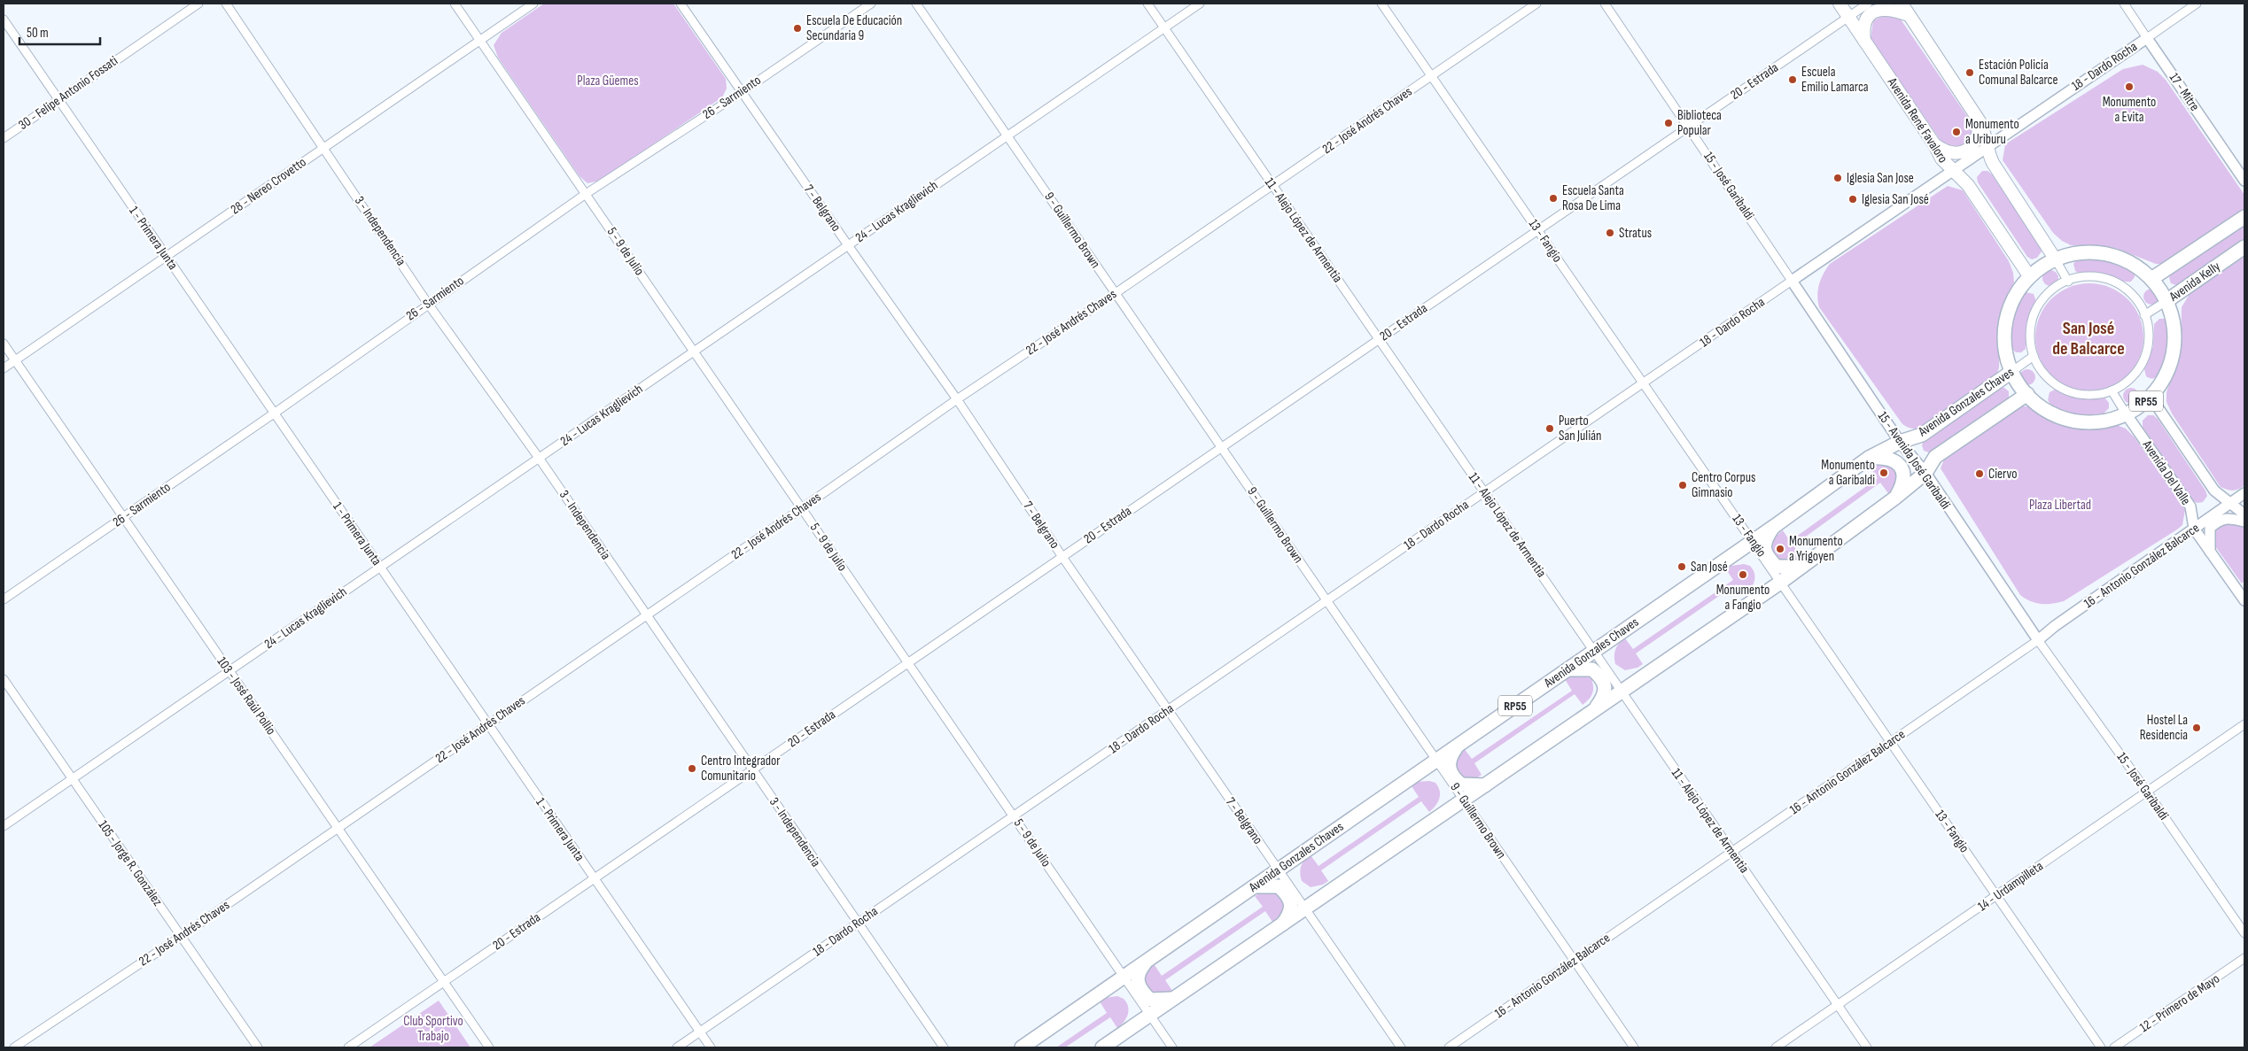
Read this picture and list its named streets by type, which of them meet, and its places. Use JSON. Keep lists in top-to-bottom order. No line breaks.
{"streets":{"main road":["Avenida René Favaloro","Avenida Kelly","RP55","Avenida Gonzales Chaves"],"street":["18 - Dardo Rocha","20 - Estrada","17 - Mitre","30 - Felipe Antonio Fossati","26 - Sarmiento","22 - José Andrés Chaves","28 - Nereo Crovetto","15 - José Garibaldi","7 - Belgrano","24 - Lucas Kraglievich","9 - Guillermo Brown","11 - Alejo López de Armentia","3 - Independencia","1 - Primera Junta","13 - Fangio","5 - 9 de Julio","15 - Avenida José Garibaldi","Avenida Del Valle","16 - Antonio González Balcarce","103 - José Raúl Pollio","105 - Jorge R. González","14 - Urdampilleta","12 - Primero de Mayo"]},"crossings":[["18 - Dardo Rocha","17 - Mitre"],["18 - Dardo Rocha","Avenida René Favaloro"],["18 - Dardo Rocha","15 - José Garibaldi"],["18 - Dardo Rocha","7 - Belgrano"],["18 - Dardo Rocha","9 - Guillermo Brown"],["18 - Dardo Rocha","11 - Alejo López de Armentia"],["18 - Dardo Rocha","3 - Independencia"],["18 - Dardo Rocha","1 - Primera Junta"],["18 - Dardo Rocha","13 - Fangio"],["18 - Dardo Rocha","5 - 9 de Julio"],["18 - Dardo Rocha","15 - Avenida José Garibaldi"],["20 - Estrada","Avenida René Favaloro"],["20 - Estrada","15 - José Garibaldi"],["20 - Estrada","7 - Belgrano"],["20 - Estrada","9 - Guillermo Brown"],["20 - Estrada","11 - Alejo López de Armentia"],["20 - Estrada","3 - Independencia"],["20 - Estrada","1 - Primera Junta"],["20 - Estrada","13 - Fangio"],["20 - Estrada","5 - 9 de Julio"],["20 - Estrada","103 - José Raúl Pollio"],["30 - Felipe Antonio Fossati","1 - Primera Junta"],["26 - Sarmiento","7 - Belgrano"],["26 - Sarmiento","3 - Independencia"],["26 - Sarmiento","1 - Primera Junta"],["26 - Sarmiento","5 - 9 de Julio"],["26 - Sarmiento","103 - José Raúl Pollio"],["22 - José Andrés Chaves","7 - Belgrano"],["22 - José Andrés Chaves","9 - Guillermo Brown"],["22 - José Andrés Chaves","11 - Alejo López de Armentia"],["22 - José Andrés Chaves","3 - Independencia"],["22 - José Andrés Chaves","1 - Primera Junta"],["22 - José Andrés Chaves","13 - Fangio"],["22 - José Andrés Chaves","5 - 9 de Julio"],["22 - José Andrés Chaves","103 - José Raúl Pollio"],["22 - José Andrés Chaves","105 - Jorge R. González"],["Avenida René Favaloro","RP55"],["28 - Nereo Crovetto","3 - Independencia"],["28 - Nereo Crovetto","1 - Primera Junta"],["28 - Nereo Crovetto","5 - 9 de Julio"],["28 - Nereo Crovetto","103 - José Raúl Pollio"],["15 - José Garibaldi","15 - Avenida José Garibaldi"],["15 - José Garibaldi","16 - Antonio González Balcarce"],["15 - José Garibaldi","14 - Urdampilleta"],["7 - Belgrano","24 - Lucas Kraglievich"],["7 - Belgrano","Avenida Gonzales Chaves"],["24 - Lucas Kraglievich","9 - Guillermo Brown"],["24 - Lucas Kraglievich","11 - Alejo López de Armentia"],["24 - Lucas Kraglievich","3 - Independencia"],["24 - Lucas Kraglievich","1 - Primera Junta"],["24 - Lucas Kraglievich","5 - 9 de Julio"],["24 - Lucas Kraglievich","103 - José Raúl Pollio"],["24 - Lucas Kraglievich","105 - Jorge R. González"],["9 - Guillermo Brown","Avenida Gonzales Chaves"],["9 - Guillermo Brown","16 - Antonio González Balcarce"],["11 - Alejo López de Armentia","Avenida Gonzales Chaves"],["11 - Alejo López de Armentia","16 - Antonio González Balcarce"],["11 - Alejo López de Armentia","14 - Urdampilleta"],["13 - Fangio","Avenida Gonzales Chaves"],["13 - Fangio","16 - Antonio González Balcarce"],["13 - Fangio","14 - Urdampilleta"],["5 - 9 de Julio","Avenida Gonzales Chaves"],["Avenida Kelly","RP55"],["Avenida Kelly","Avenida Gonzales Chaves"],["Avenida Kelly","Avenida Del Valle"],["RP55","Avenida Gonzales Chaves"],["RP55","Avenida Del Valle"],["Avenida Gonzales Chaves","15 - Avenida José Garibaldi"],["Avenida Gonzales Chaves","Avenida Del Valle"],["15 - Avenida José Garibaldi","16 - Antonio González Balcarce"],["Avenida Del Valle","16 - Antonio González Balcarce"]],"districts":["San José de Balcarce"],"parks":["Plaza Güemes","Plaza Libertad","Club Sportivo Trabajo"],"places":["Escuela De Educación Secundaria 9","Estación Policía Comunal Balcarce","Escuela Emilio Lamarca","Monumento a Evita","Biblioteca Popular","Monumento a Uriburu","Iglesia San Jose","Escuela Santa Rosa De Lima","Iglesia San José","Stratus","Puerto San Julián","Monumento a Garibaldi","Ciervo","Centro Corpus Gimnasio","Monumento a Yrigoyen","San José","Monumento a Fangio","Hostel La Residencia","Centro Integrador Comunitario"],"scale_bar":"50 m"}
